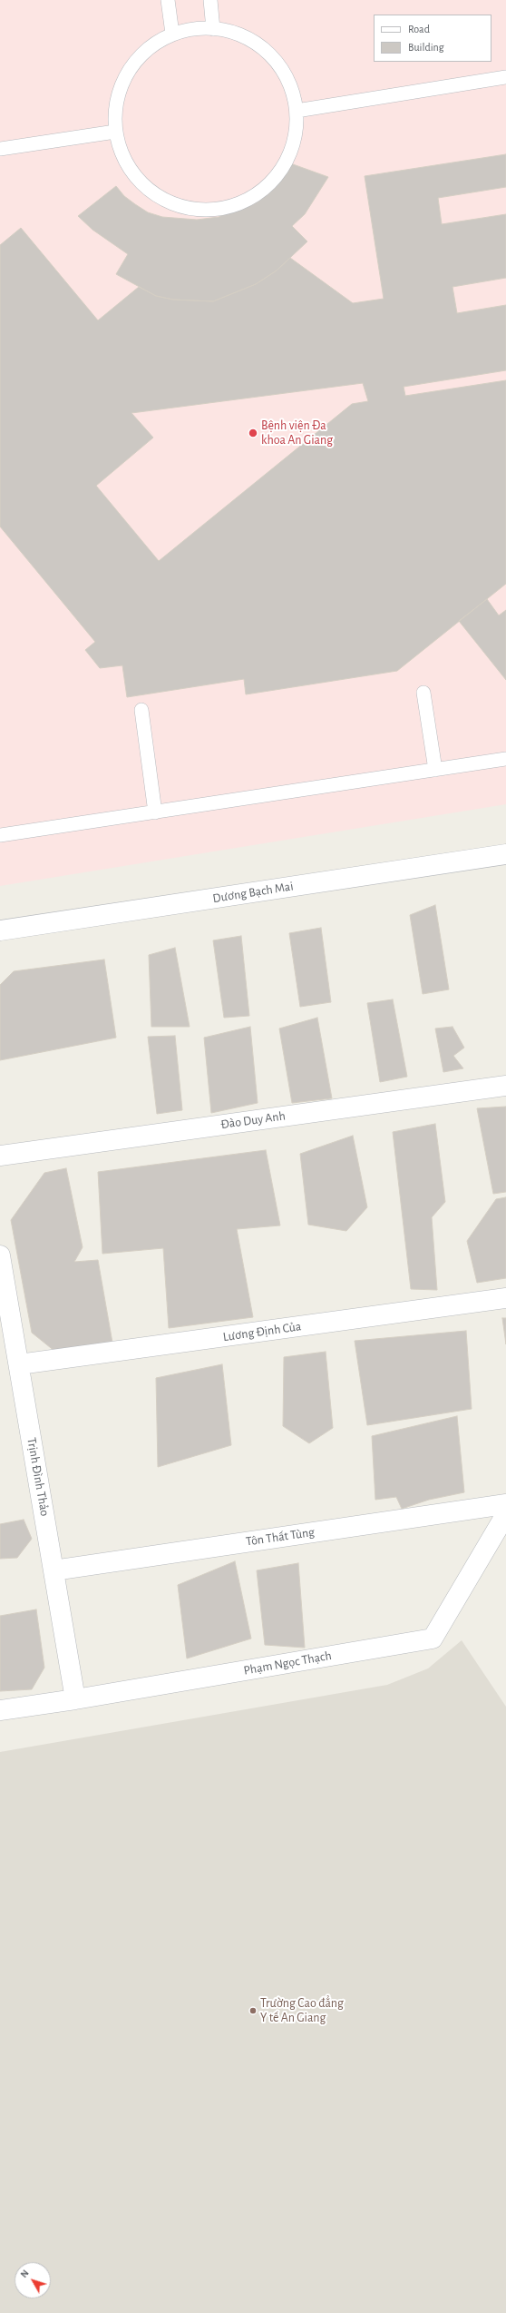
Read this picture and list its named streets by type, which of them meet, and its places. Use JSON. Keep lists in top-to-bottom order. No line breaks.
{"streets":{"street":["Dương Bạch Mai","Đào Duy Anh","Lương Định Của","Trịnh Đình Thảo","Tôn Thất Tùng","Phạm Ngọc Thạch"]},"crossings":[["Lương Định Của","Trịnh Đình Thảo"],["Trịnh Đình Thảo","Tôn Thất Tùng"],["Trịnh Đình Thảo","Phạm Ngọc Thạch"]],"places":["Bệnh viện Đa khoa An Giang","Trường Cao đẳng Y tế An Giang"],"legend":["Road","Building"],"north":"top left"}
